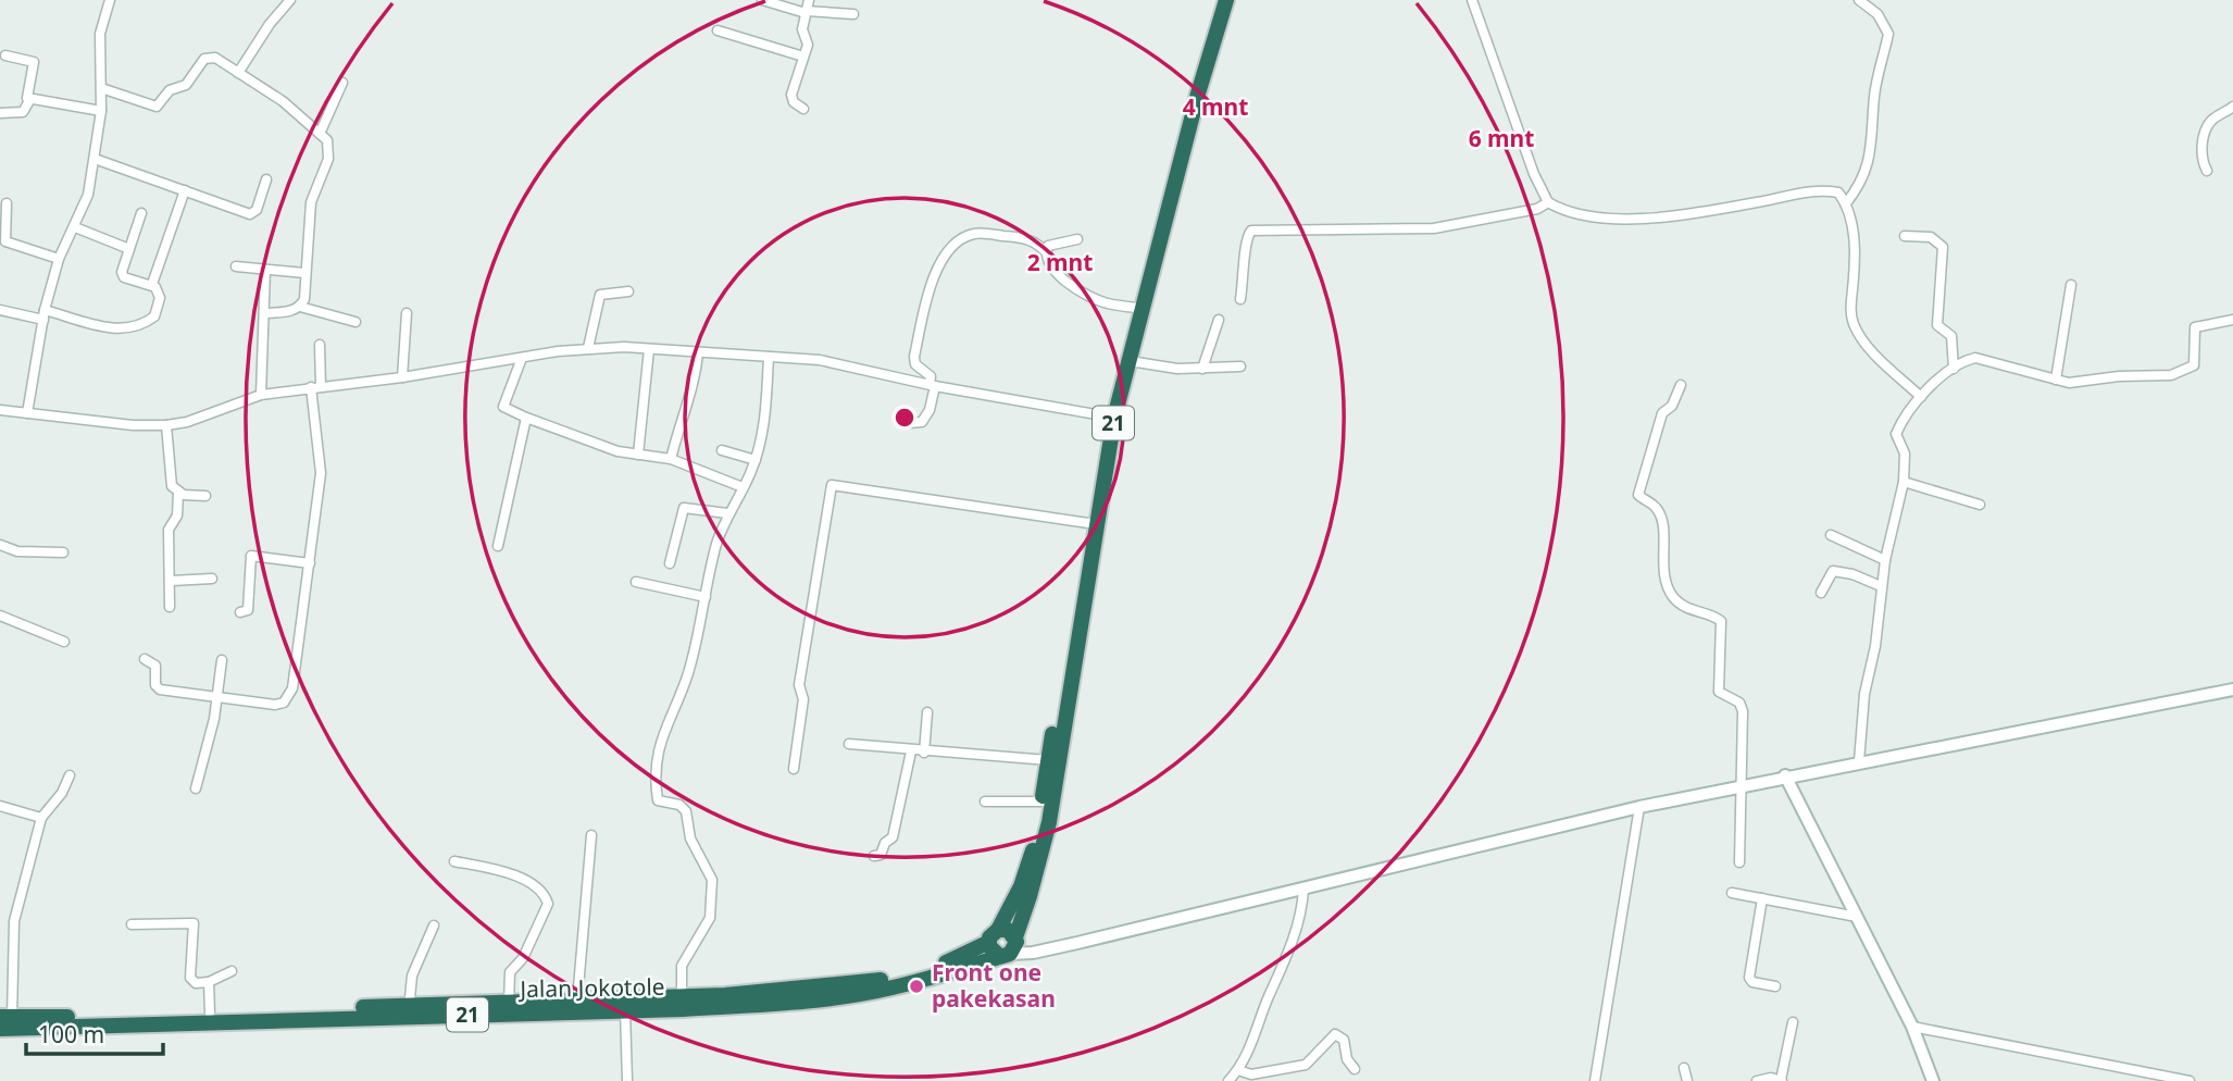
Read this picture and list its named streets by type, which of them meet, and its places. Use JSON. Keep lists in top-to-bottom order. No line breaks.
{"streets":{"highway":["21","Jalan Jokotole"]},"crossings":[["21","Jalan Jokotole"]],"places":["Front one pakekasan"],"scale_bar":"100 m","rings":["4 mnt","6 mnt","2 mnt"]}
